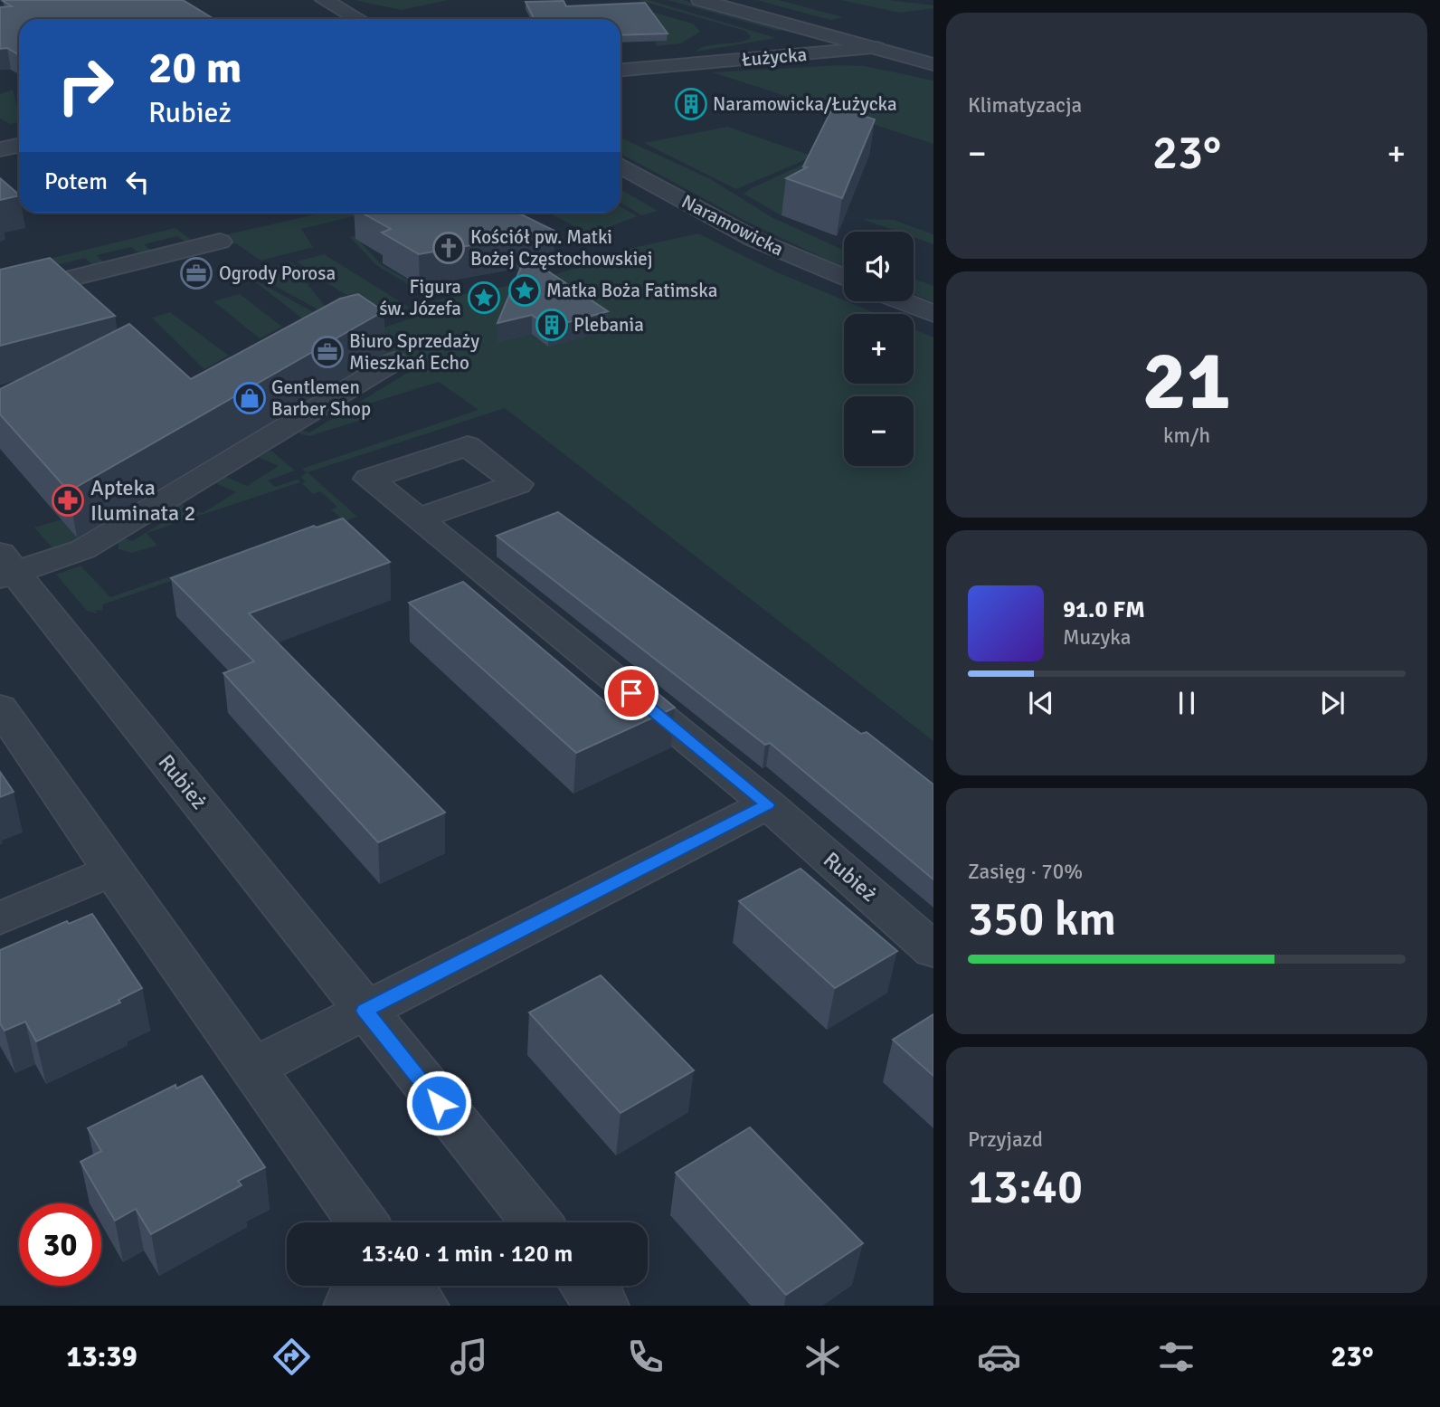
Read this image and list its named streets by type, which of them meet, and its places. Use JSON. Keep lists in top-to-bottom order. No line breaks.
{"streets":{"street":["Łużycka","Naramowicka","Rubież"]},"places":{"building":["Naramowicka/Łużycka","Plebania"],"church":["Kościół pw. Matki Bożej Częstochowskiej"],"office":["Ogrody Porosa","Biuro Sprzedaży Mieszkań Echo"],"place":["Matka Boża Fatimska","Figura św. Józefa"],"shop":["Gentlemen Barber Shop"],"pharmacy":["Apteka Iluminata 2"]},"page":{"tile":["Klimatyzacja",["21","km/h"],["Zasięg · 70%","350 km"],["Przyjazd","13:40"]],"turn":["20 m","Rubież"],"heat":["−","23°","+"],"then":"Potem","map_buttons":["+","−"],"song":["91.0 FM","Muzyka"],"limit":"30","trip":"13:40 · 1 min · 120 m","tabs":["13:39","23°"]}}
